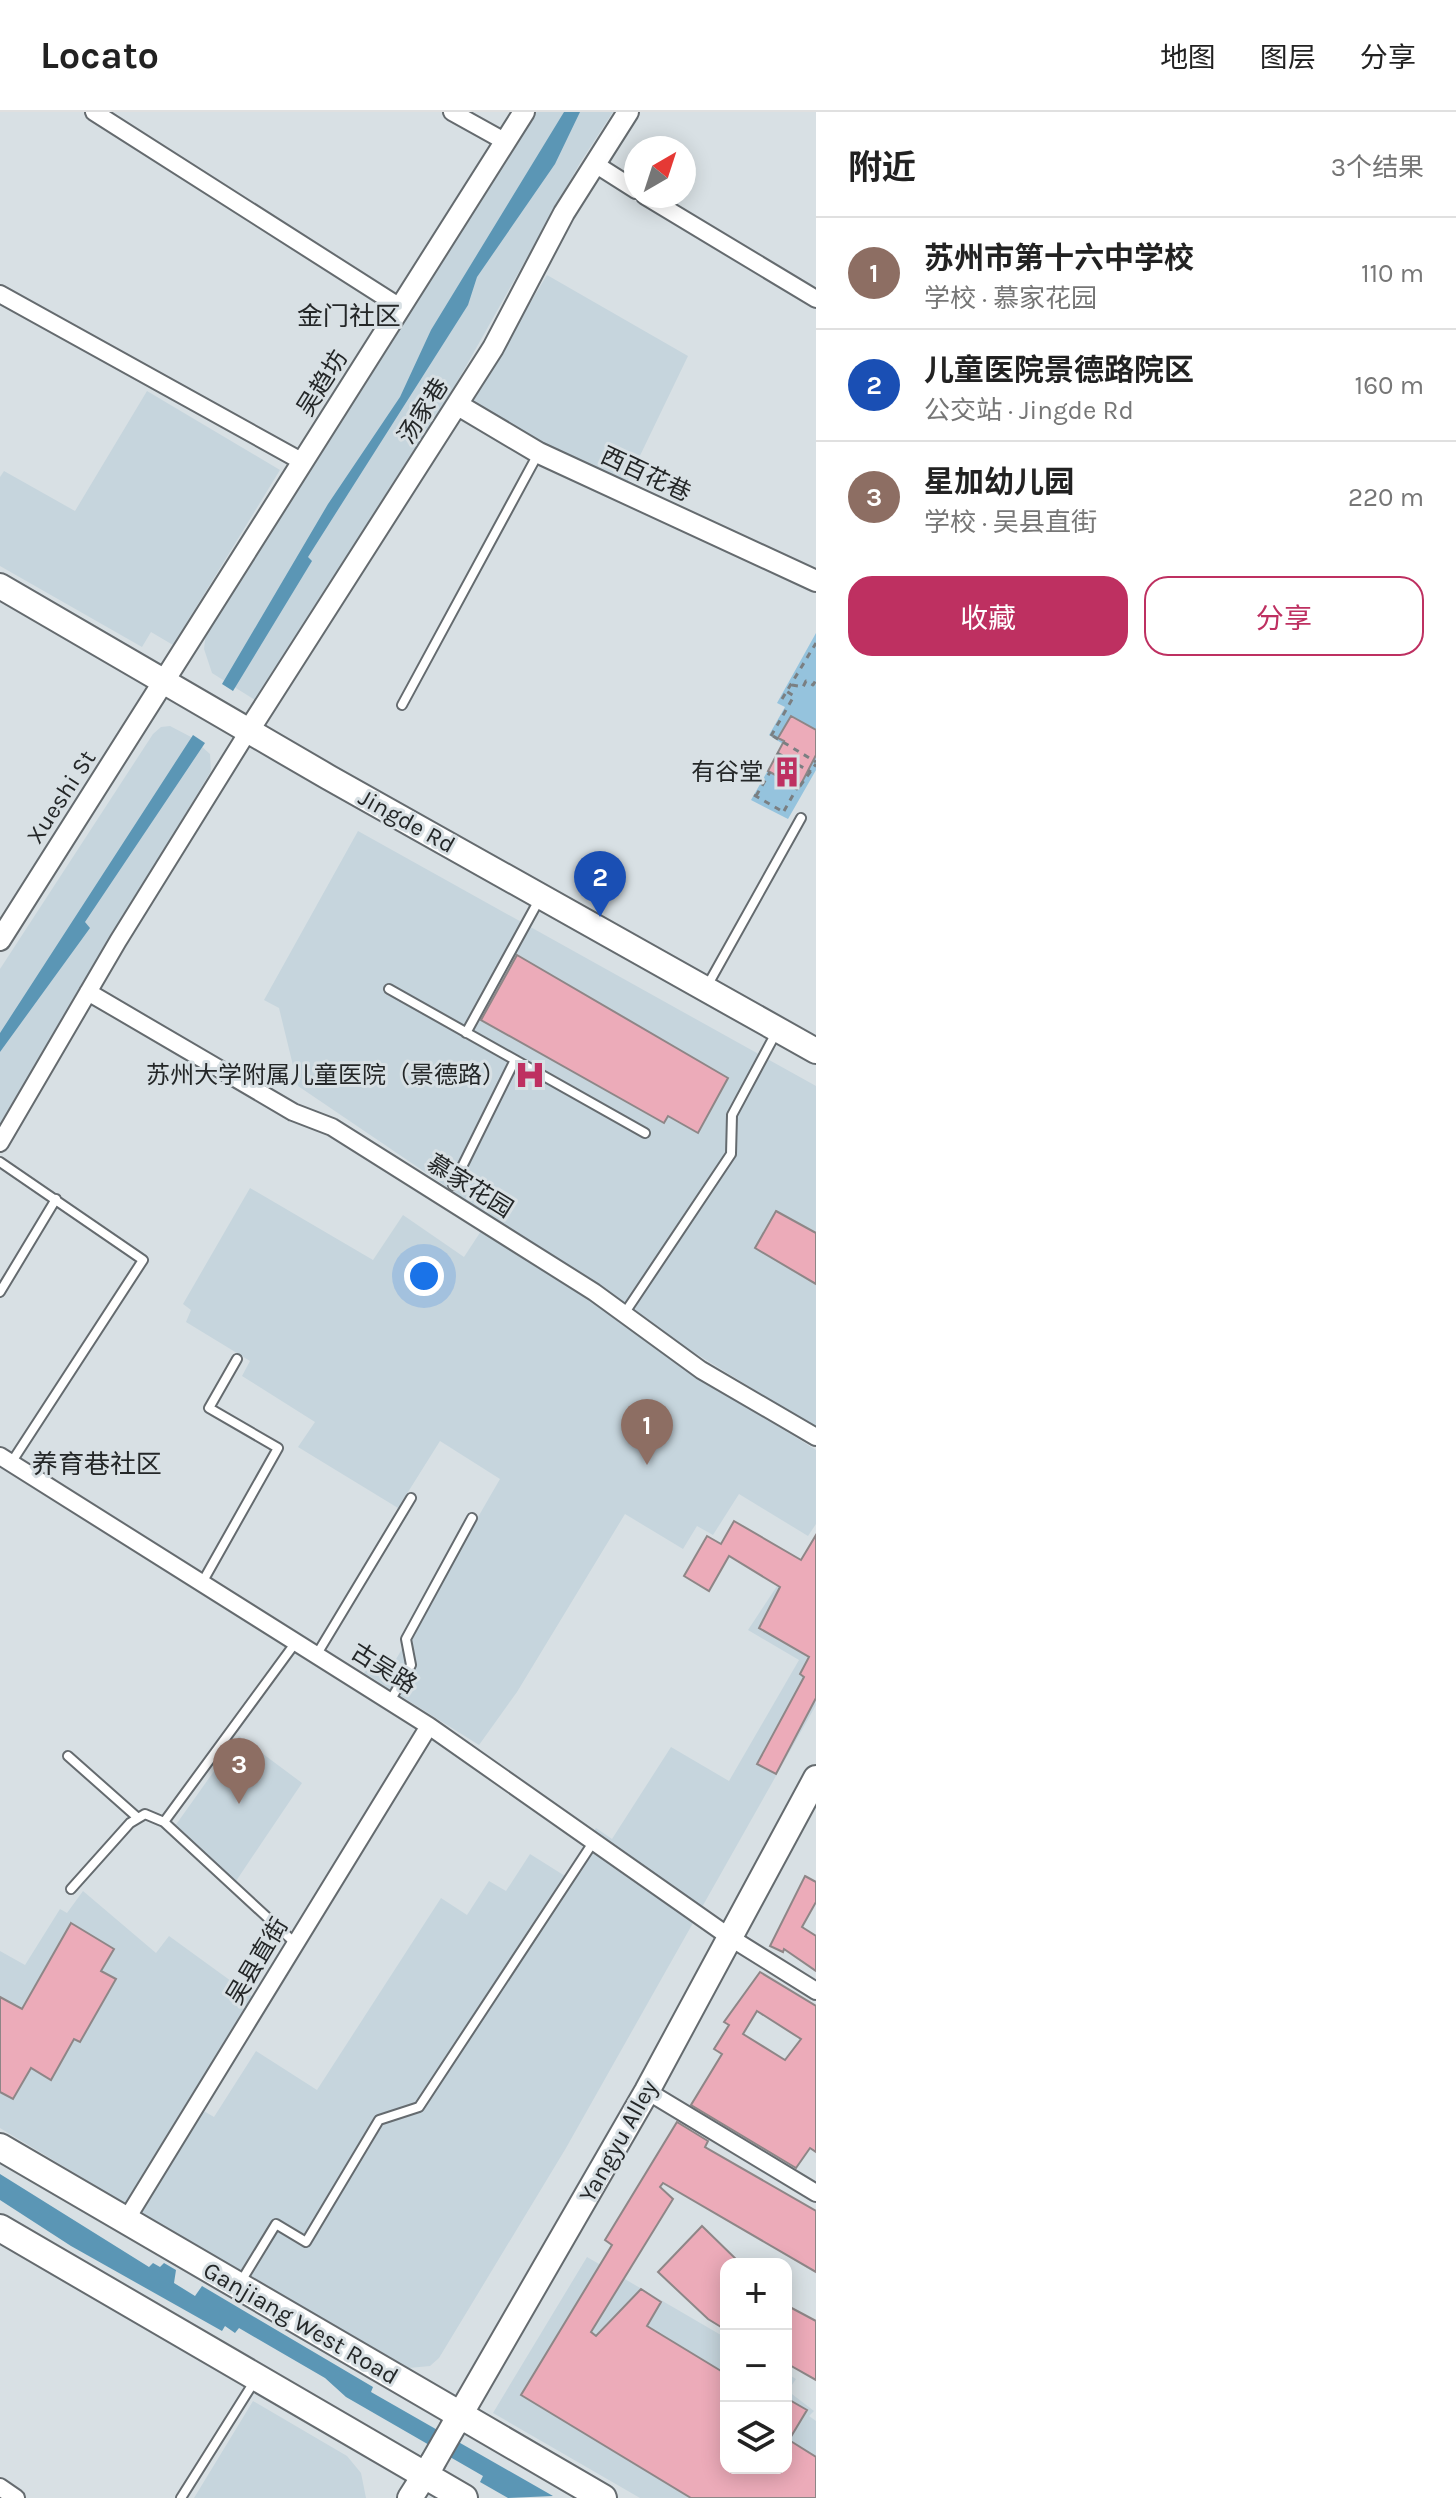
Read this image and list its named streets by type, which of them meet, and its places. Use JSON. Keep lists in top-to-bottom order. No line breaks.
{"streets":{"main road":["Jingde Rd","Yangyu Alley","Ganjiang West Road"],"street":["吴趋坊","汤家巷","西百花巷","Xueshi St","慕家花园","古吴路","吴县直街"]},"crossings":[["吴趋坊","Xueshi St"],["吴趋坊","Jingde Rd"],["汤家巷","西百花巷"],["汤家巷","Jingde Rd"],["Xueshi St","Jingde Rd"],["古吴路","吴县直街"],["古吴路","Yangyu Alley"],["吴县直街","Ganjiang West Road"],["Yangyu Alley","Ganjiang West Road"]],"districts":["金门社区","养育巷社区"],"places":{"building":["有谷堂"],"hospital":["苏州大学附属儿童医院（景德路）"]},"north":"top right","page":{"header":"Locato","nav":["地图","图层","分享"],"heading":["附近","3个结果"],"list":[{"mark":"1","name":"苏州市第十六中学校","note":"学校 · 慕家花园","value":"110 m"},{"mark":"2","name":"儿童医院景德路院区","note":"公交站 · Jingde Rd","value":"160 m"},{"mark":"3","name":"星加幼儿园","note":"学校 · 吴县直街","value":"220 m"}],"buttons":["收藏","分享"],"pins":["2","1","3"],"map_buttons":["+","−"]}}
